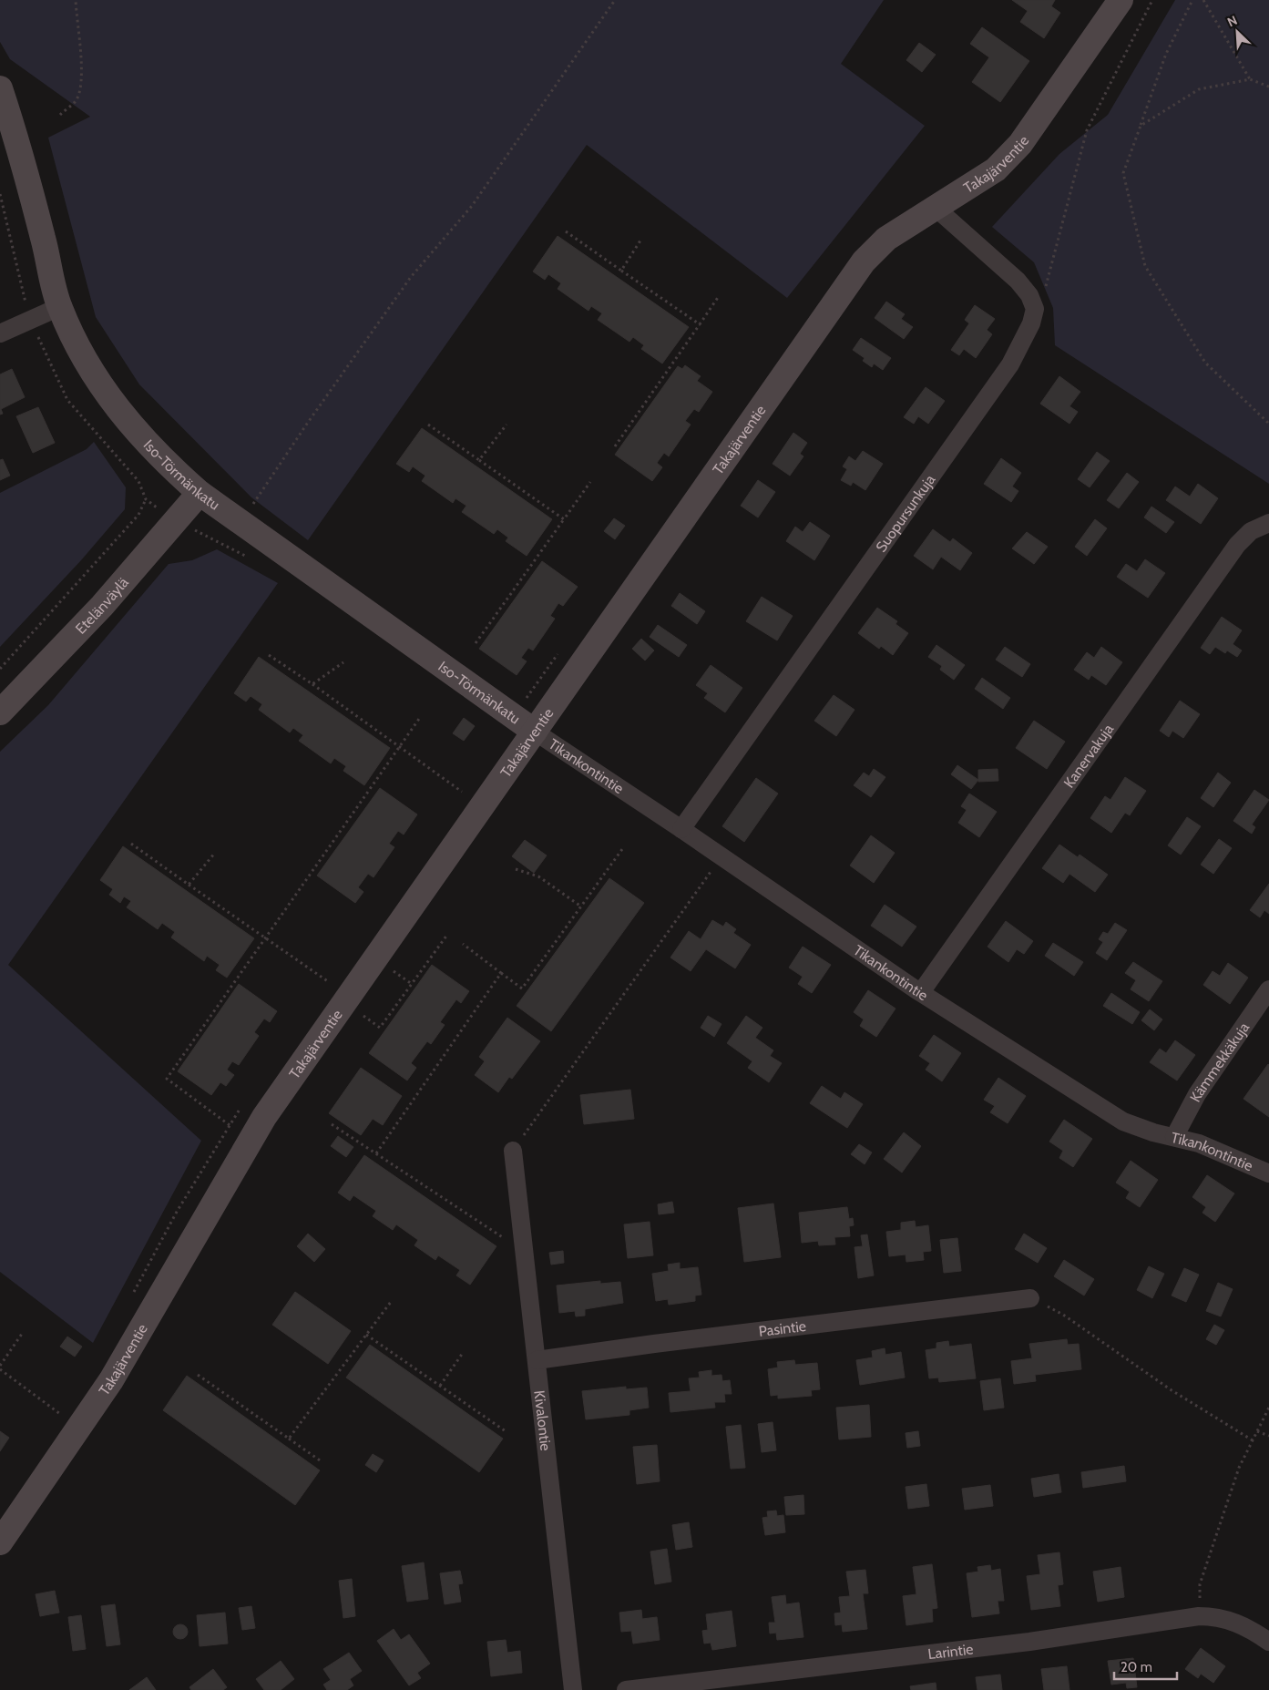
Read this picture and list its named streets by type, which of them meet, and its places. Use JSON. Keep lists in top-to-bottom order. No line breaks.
{"streets":{"street":["Takajärventie","Iso-Törmänkatu","Suopursunkuja","Etelänväylä","Kanervakuja","Tikankontintie","Kämmekkäkuja","Pasintie","Kivalontie","Larintie"]},"crossings":[["Takajärventie","Iso-Törmänkatu"],["Takajärventie","Tikankontintie"],["Iso-Törmänkatu","Etelänväylä"],["Iso-Törmänkatu","Tikankontintie"],["Suopursunkuja","Tikankontintie"],["Kanervakuja","Tikankontintie"],["Tikankontintie","Kämmekkäkuja"],["Pasintie","Kivalontie"]],"scale_bar":"20 m","north":"top left"}
